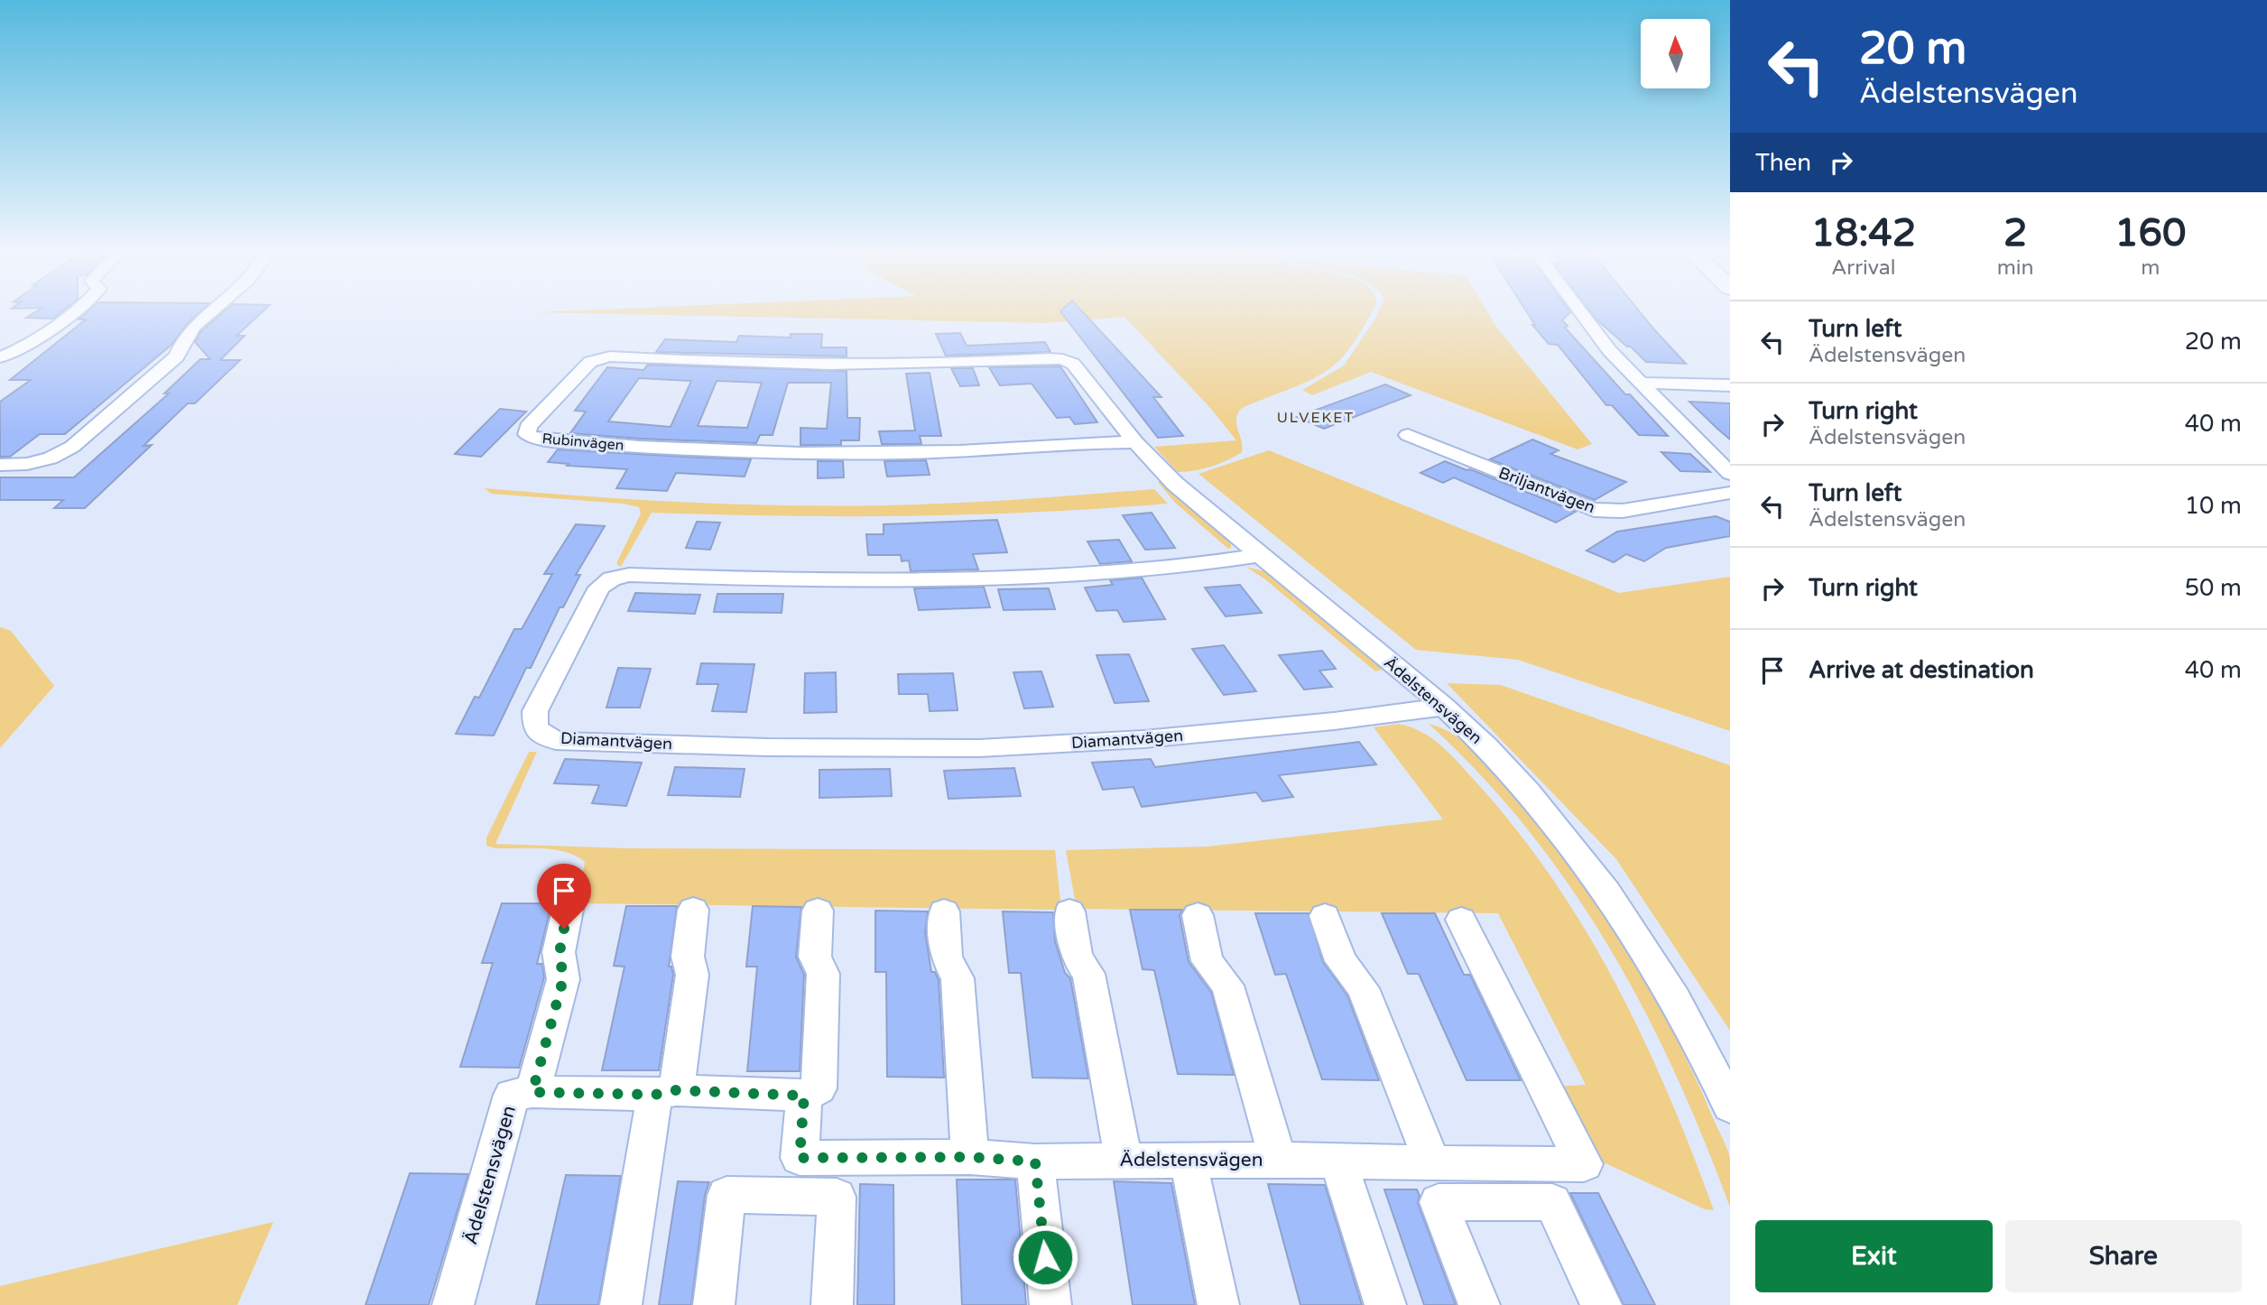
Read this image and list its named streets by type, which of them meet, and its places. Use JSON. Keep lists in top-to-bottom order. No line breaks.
{"streets":{"street":["Rubinvägen","Briljantvägen","Ädelstensvägen","Diamantvägen"]},"crossings":[["Rubinvägen","Ädelstensvägen"],["Ädelstensvägen","Diamantvägen"]],"districts":["ULVEKET"],"north":"top","page":{"turn":["20 m","Ädelstensvägen"],"then":"Then","eta":["18:42","Arrival","2","min","160","m"],"list":[{"name":"Turn left","note":"Ädelstensvägen","value":"20 m"},{"name":"Turn right","note":"Ädelstensvägen","value":"40 m"},{"name":"Turn left","note":"Ädelstensvägen","value":"10 m"},{"name":"Turn right","value":"50 m"},{"name":"Arrive at destination","value":"40 m"}],"buttons":["Exit","Share"]}}
